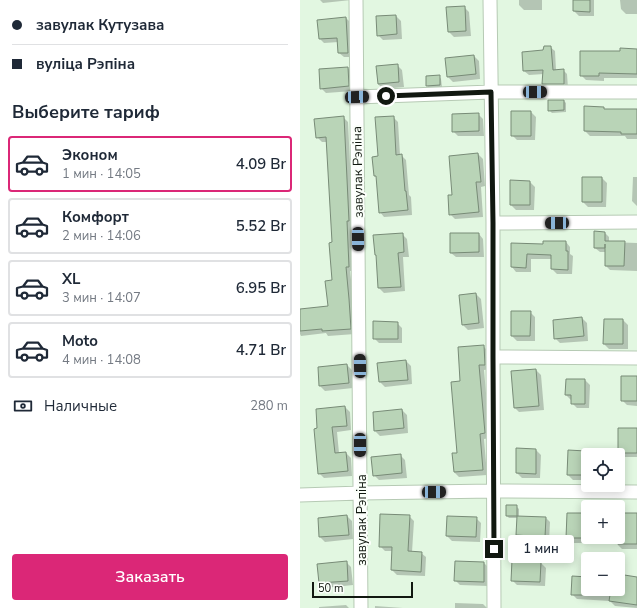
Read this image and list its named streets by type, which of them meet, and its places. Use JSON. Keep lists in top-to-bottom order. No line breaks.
{"streets":{"street":["завулак Рэпіна"]},"scale_bar":"50 m","page":{"banner":["завулак Кутузава","вуліца Рэпіна"],"heading":"Выберите тариф","list":[{"name":"Эконом","note":"1 мин · 14:05","value":"4.09 Br"},{"name":"Комфорт","note":"2 мин · 14:06","value":"5.52 Br"},{"name":"XL","note":"3 мин · 14:07","value":"6.95 Br"},{"name":"Moto","note":"4 мин · 14:08","value":"4.71 Br"}],"pay":["Наличные","280 m"],"map_buttons":["+","−"],"bubble":"1 мин","buttons":"Заказать","scale":"50 m"}}
